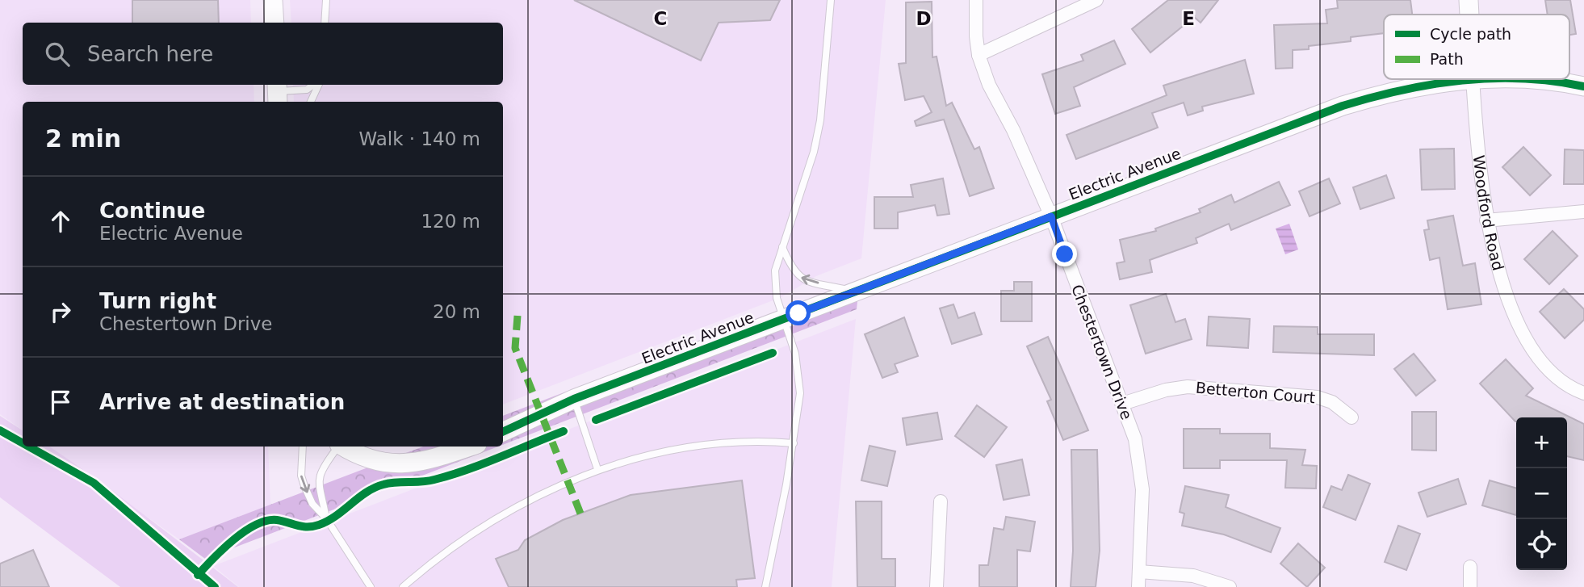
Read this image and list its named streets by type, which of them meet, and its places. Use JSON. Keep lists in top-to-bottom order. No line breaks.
{"streets":{"street":["Electric Avenue","Woodford Road","Chestertown Drive","Betterton Court"]},"crossings":[["Electric Avenue","Chestertown Drive"],["Chestertown Drive","Betterton Court"]],"legend":["Cycle path","Path"],"page":{"search":"Search here","heading":["2 min","Walk · 140 m"],"list":[["Continue","Electric Avenue","120 m"],["Turn right","Chestertown Drive","20 m"],"Arrive at destination"],"map_buttons":["+","−"]},"grid":{"columns":["C","D","E"]}}
